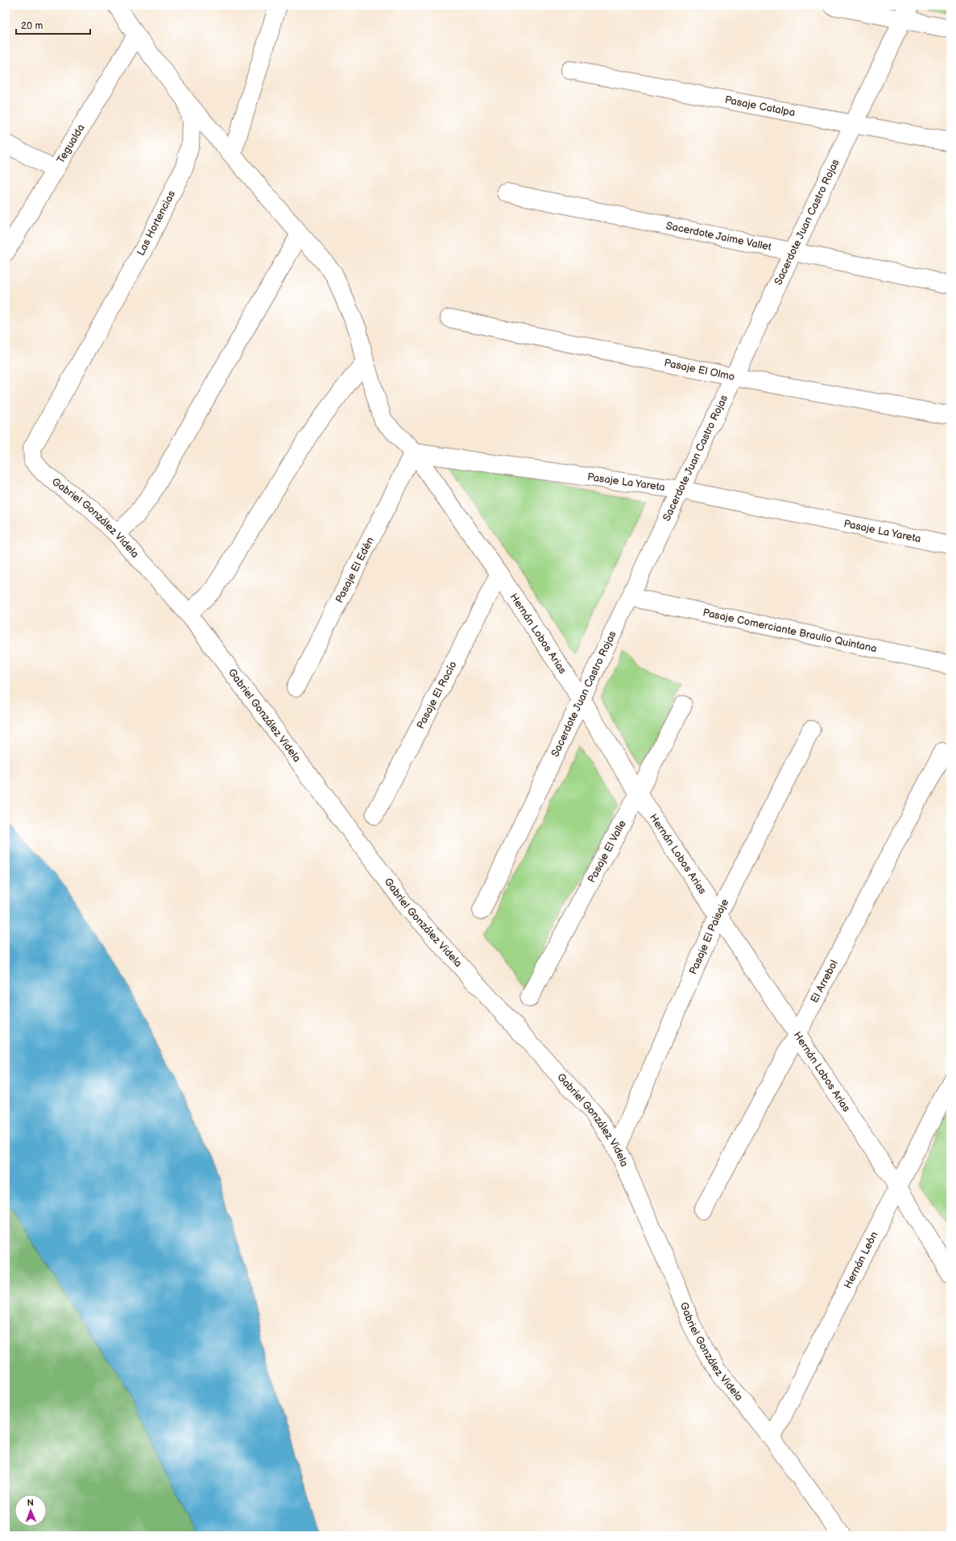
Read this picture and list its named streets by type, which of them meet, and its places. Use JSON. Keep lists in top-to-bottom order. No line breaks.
{"streets":{"street":["Pasaje Catalpa","Tegualda","Sacerdote Juan Castro Rojas","Las Hortencias","Sacerdote Jaime Vallet","Pasaje El Olmo","Pasaje La Yareta","Gabriel González Videla","Pasaje El Edén","Pasaje Comerciante Braulio Quintana","Hernán Lobos Arias","Pasaje El Rocío","Pasaje El Valle","Pasaje El Paisaje","El Arrebol","Hernán León"]},"crossings":[["Pasaje Catalpa","Sacerdote Juan Castro Rojas"],["Tegualda","Las Hortencias"],["Sacerdote Juan Castro Rojas","Sacerdote Jaime Vallet"],["Sacerdote Juan Castro Rojas","Pasaje El Olmo"],["Sacerdote Juan Castro Rojas","Pasaje La Yareta"],["Sacerdote Juan Castro Rojas","Pasaje Comerciante Braulio Quintana"],["Sacerdote Juan Castro Rojas","Hernán Lobos Arias"],["Las Hortencias","Gabriel González Videla"],["Las Hortencias","Hernán Lobos Arias"],["Pasaje La Yareta","Pasaje El Edén"],["Pasaje La Yareta","Hernán Lobos Arias"],["Gabriel González Videla","Pasaje El Paisaje"],["Gabriel González Videla","Hernán León"],["Pasaje El Edén","Hernán Lobos Arias"],["Hernán Lobos Arias","Pasaje El Rocío"],["Hernán Lobos Arias","Pasaje El Valle"],["Hernán Lobos Arias","Pasaje El Paisaje"],["Hernán Lobos Arias","El Arrebol"],["Hernán Lobos Arias","Hernán León"]],"scale_bar":"20 m","north":"top"}
